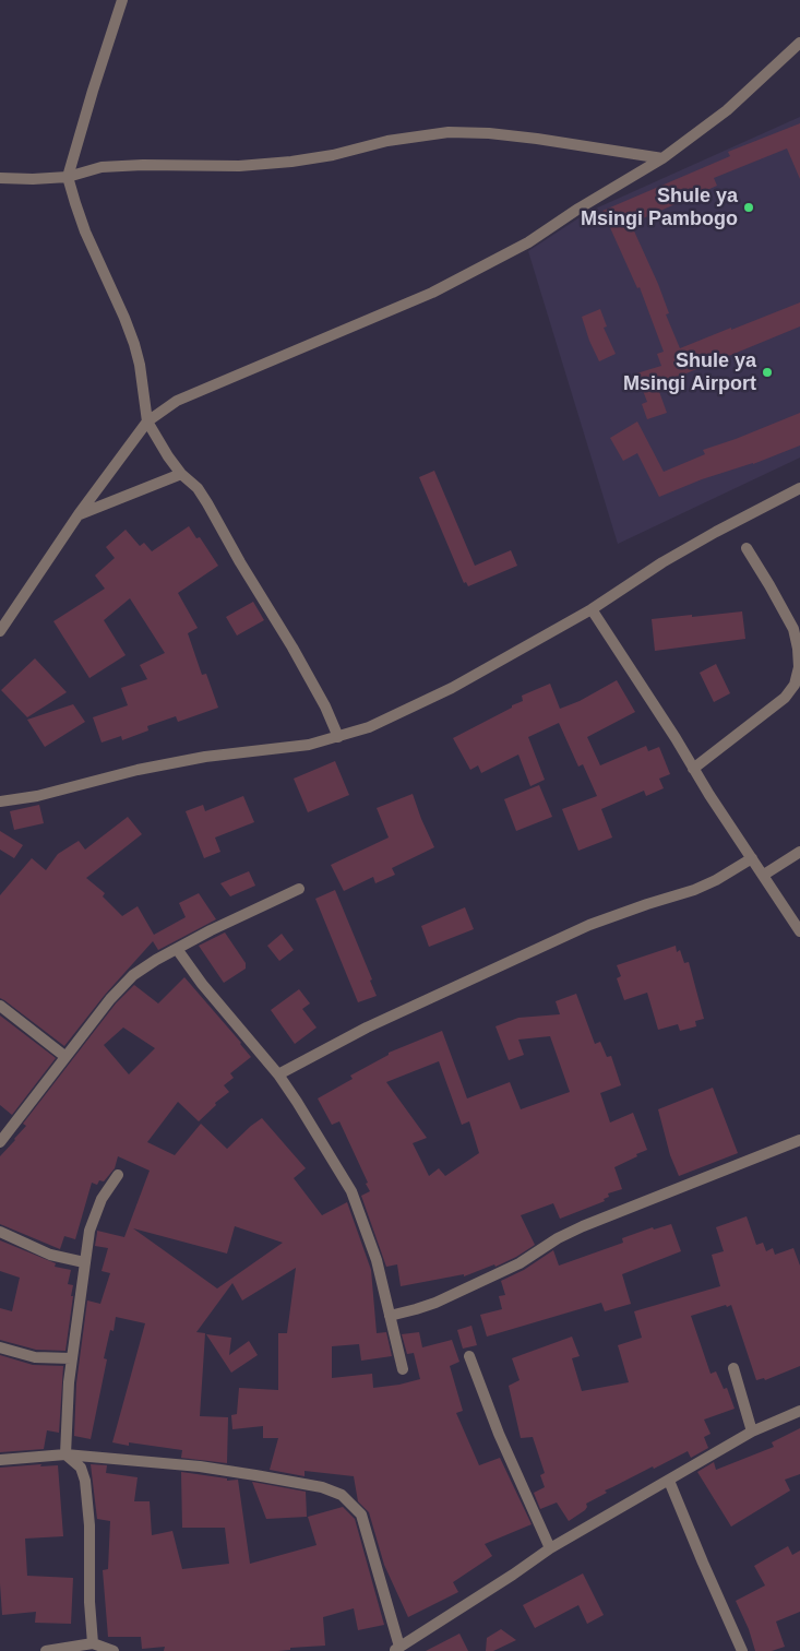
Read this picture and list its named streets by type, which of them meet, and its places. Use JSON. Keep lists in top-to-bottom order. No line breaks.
{"places":["Shule ya Msingi Pambogo","Shule ya Msingi Airport"]}
